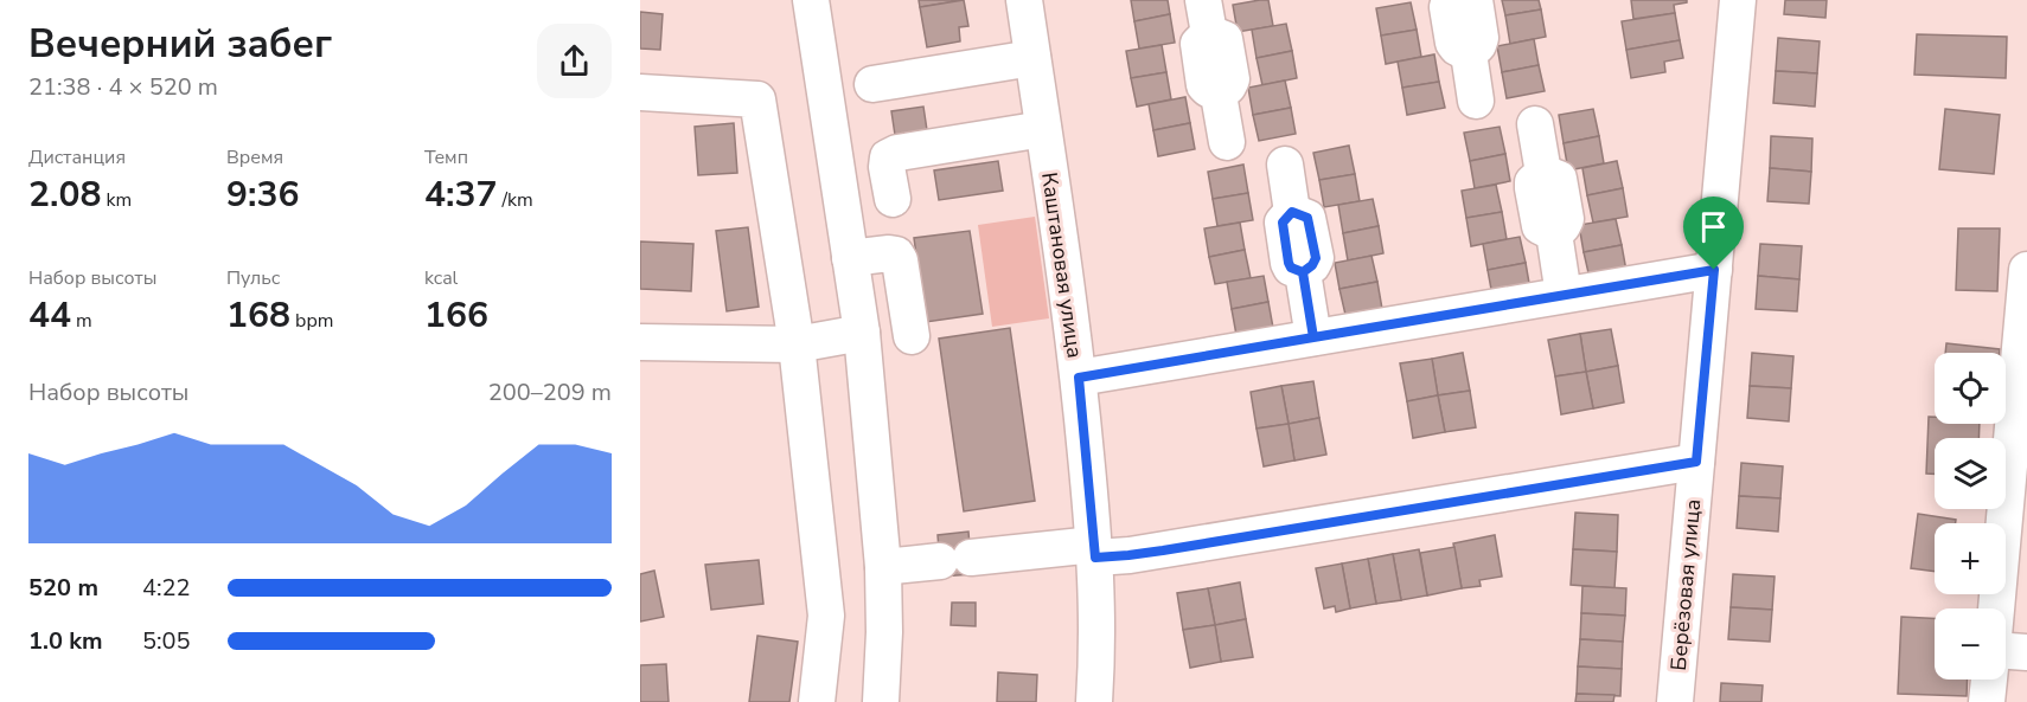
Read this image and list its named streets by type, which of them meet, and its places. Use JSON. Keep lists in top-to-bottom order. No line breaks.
{"streets":{"street":["Каштановая улица","Берёзовая улица"]},"page":{"heading":["Вечерний забег","21:38 · 4 × 520 m"],"stats":[["Дистанция","2.08 km"],["Время","9:36"],["Темп","4:37 /km"],["Набор высоты","44 m"],["Пульс","168 bpm"],["kcal","166"]],"map_buttons":["+","−"],"chart":["Набор высоты","200–209 m"],"list":[{"name":"520 m","note":"4:22"},{"name":"1.0 km","note":"5:05"}]}}
